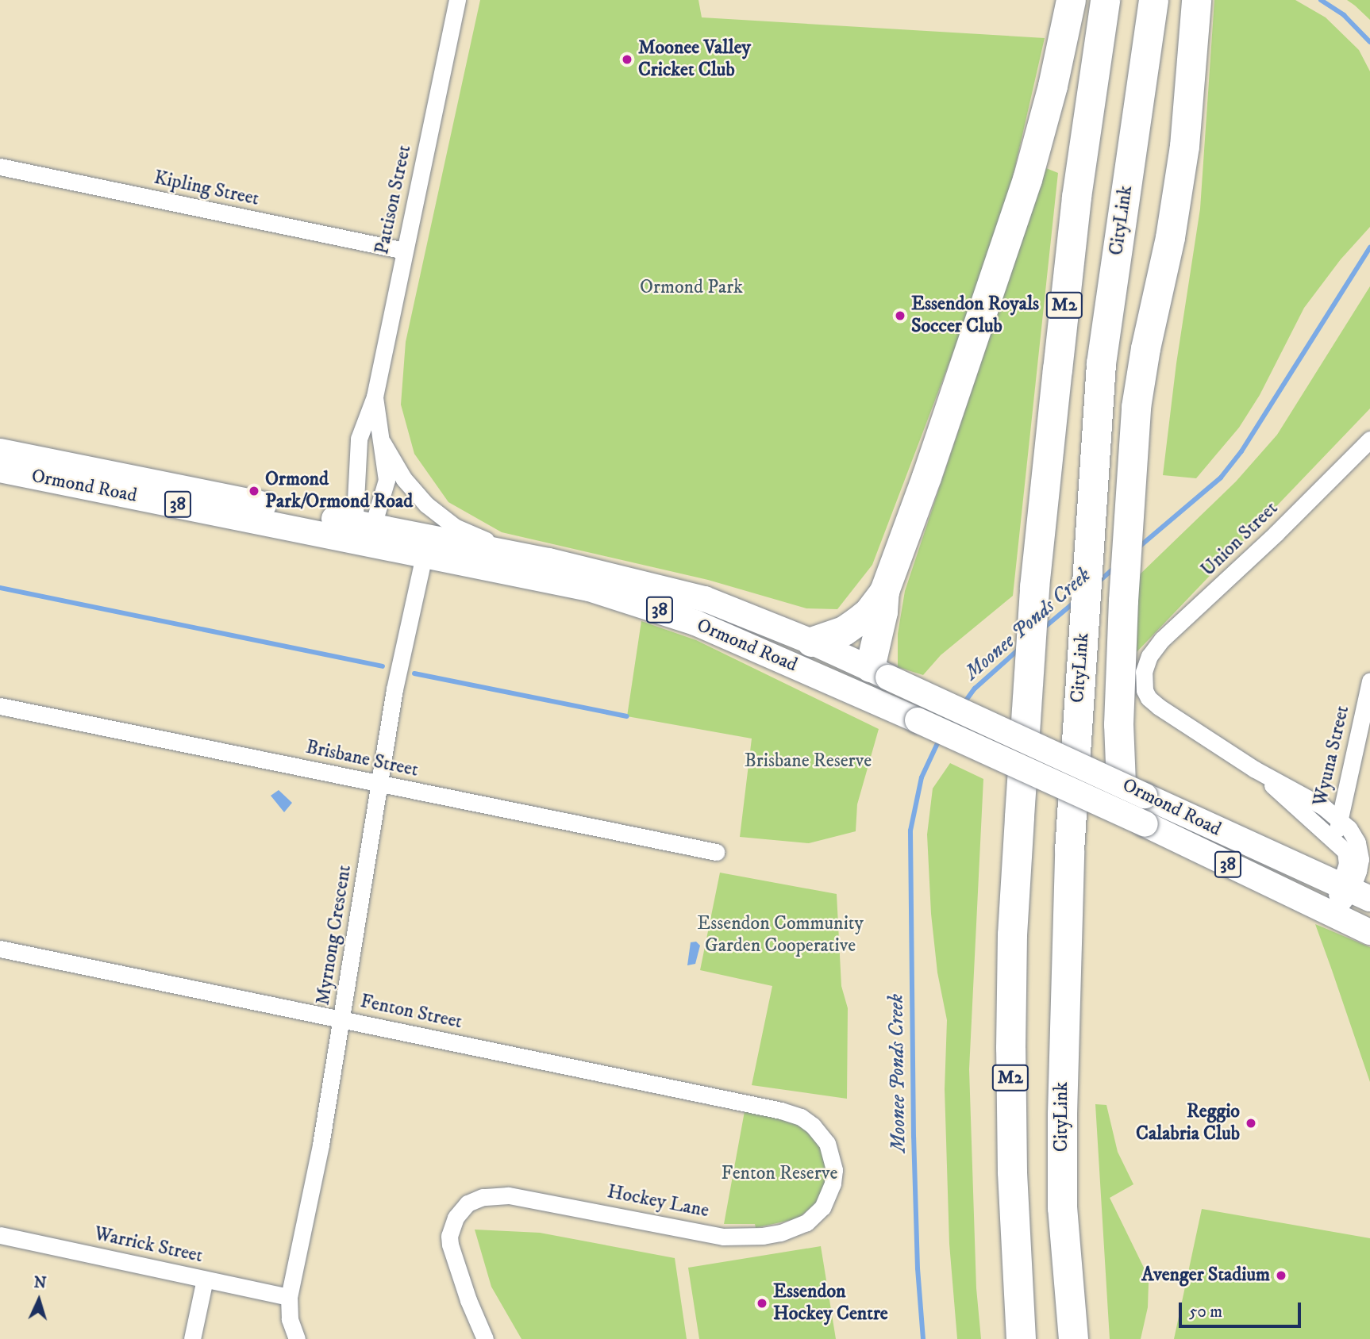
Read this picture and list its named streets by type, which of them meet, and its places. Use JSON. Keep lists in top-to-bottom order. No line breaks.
{"streets":{"highway":["CityLink","M2"],"main road":["Ormond Road","38"],"street":["Kipling Street","Pattison Street","Union Street","Wyuna Street","Brisbane Street","Myrnong Crescent","Fenton Street","Hockey Lane","Warrick Street"]},"crossings":[["Kipling Street","Pattison Street"],["Pattison Street","Ormond Road"],["Ormond Road","Myrnong Crescent"],["Brisbane Street","Myrnong Crescent"],["Myrnong Crescent","Fenton Street"],["Myrnong Crescent","Warrick Street"],["Fenton Street","Hockey Lane"]],"water":["Moonee Ponds Creek"],"parks":["Ormond Park","Brisbane Reserve","Essendon Community Garden Cooperative","Fenton Reserve"],"places":["Moonee Valley Cricket Club","Essendon Royals Soccer Club","Ormond Park/Ormond Road","Reggio Calabria Club","Avenger Stadium","Essendon Hockey Centre"],"scale_bar":"50 m","north":"top"}
